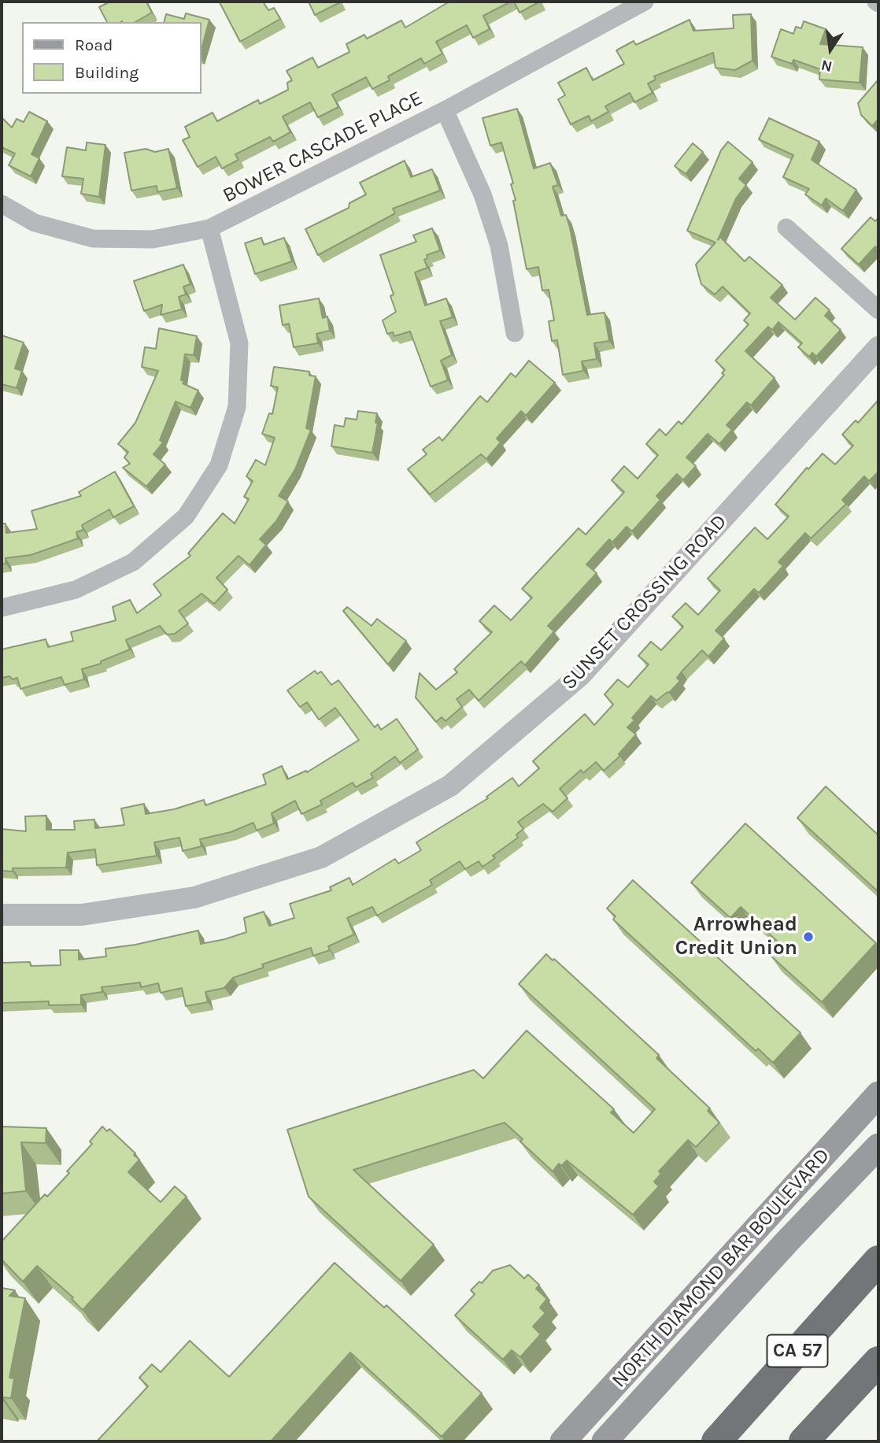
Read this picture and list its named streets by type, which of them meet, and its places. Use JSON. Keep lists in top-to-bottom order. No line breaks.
{"streets":{"highway":["CA 57"],"main road":["NORTH DIAMOND BAR BOULEVARD"],"street":["BOWER CASCADE PLACE","SUNSET CROSSING ROAD"]},"places":["Arrowhead Credit Union"],"legend":["Road","Building"],"north":"bottom"}
